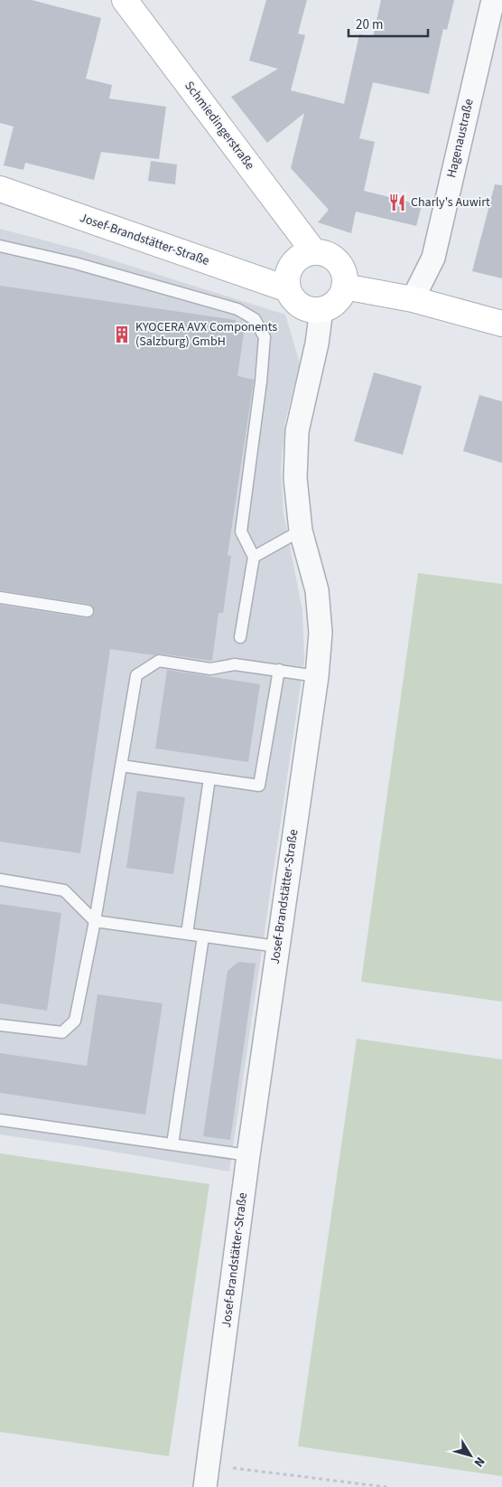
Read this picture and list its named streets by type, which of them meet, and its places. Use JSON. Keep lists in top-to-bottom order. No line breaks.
{"streets":{"street":["Schmiedingerstraße","Hagenaustraße","Josef-Brandstätter-Straße"]},"crossings":[["Schmiedingerstraße","Josef-Brandstätter-Straße"]],"places":{"restaurant":["Charly's Auwirt"],"building":["KYOCERA AVX Components (Salzburg) GmbH"]},"scale_bar":"20 m","north":"bottom right"}
